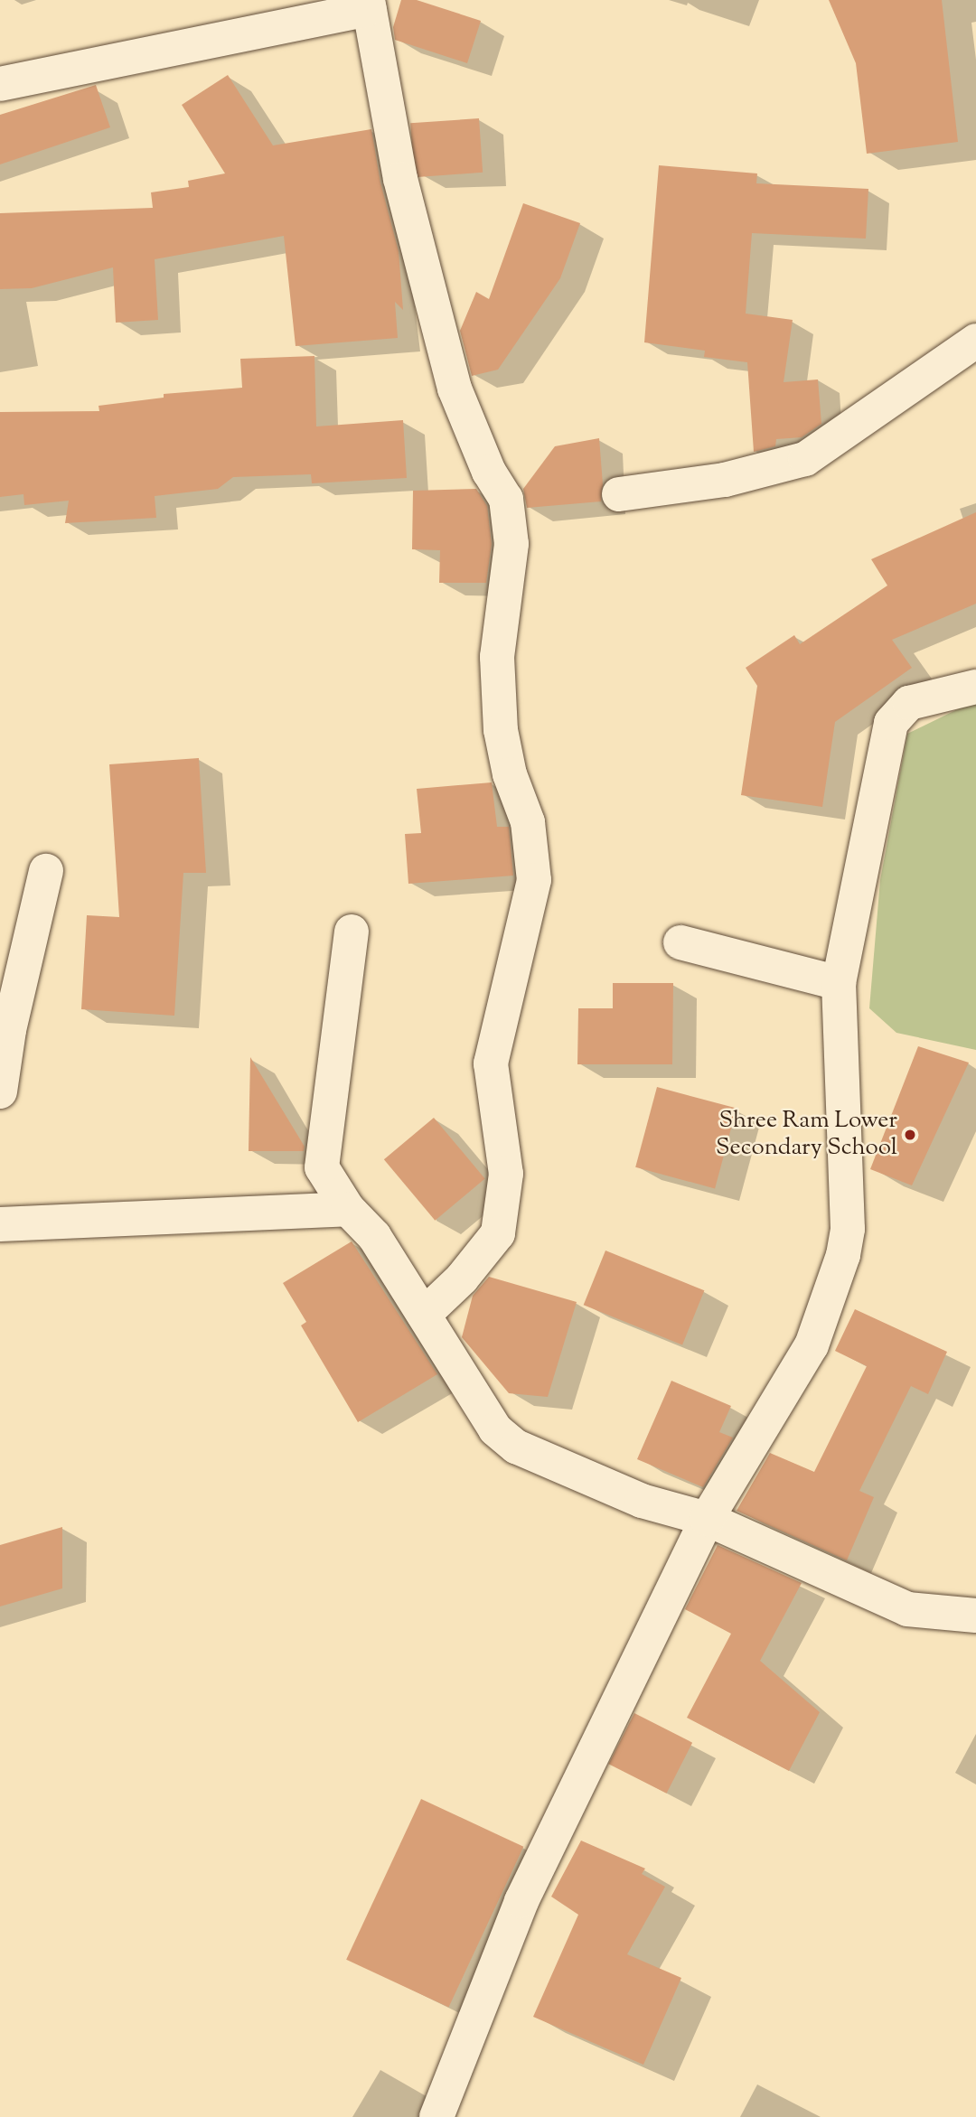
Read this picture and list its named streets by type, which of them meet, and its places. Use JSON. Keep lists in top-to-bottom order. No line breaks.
{"places":["Shree Ram Lower Secondary School"]}
